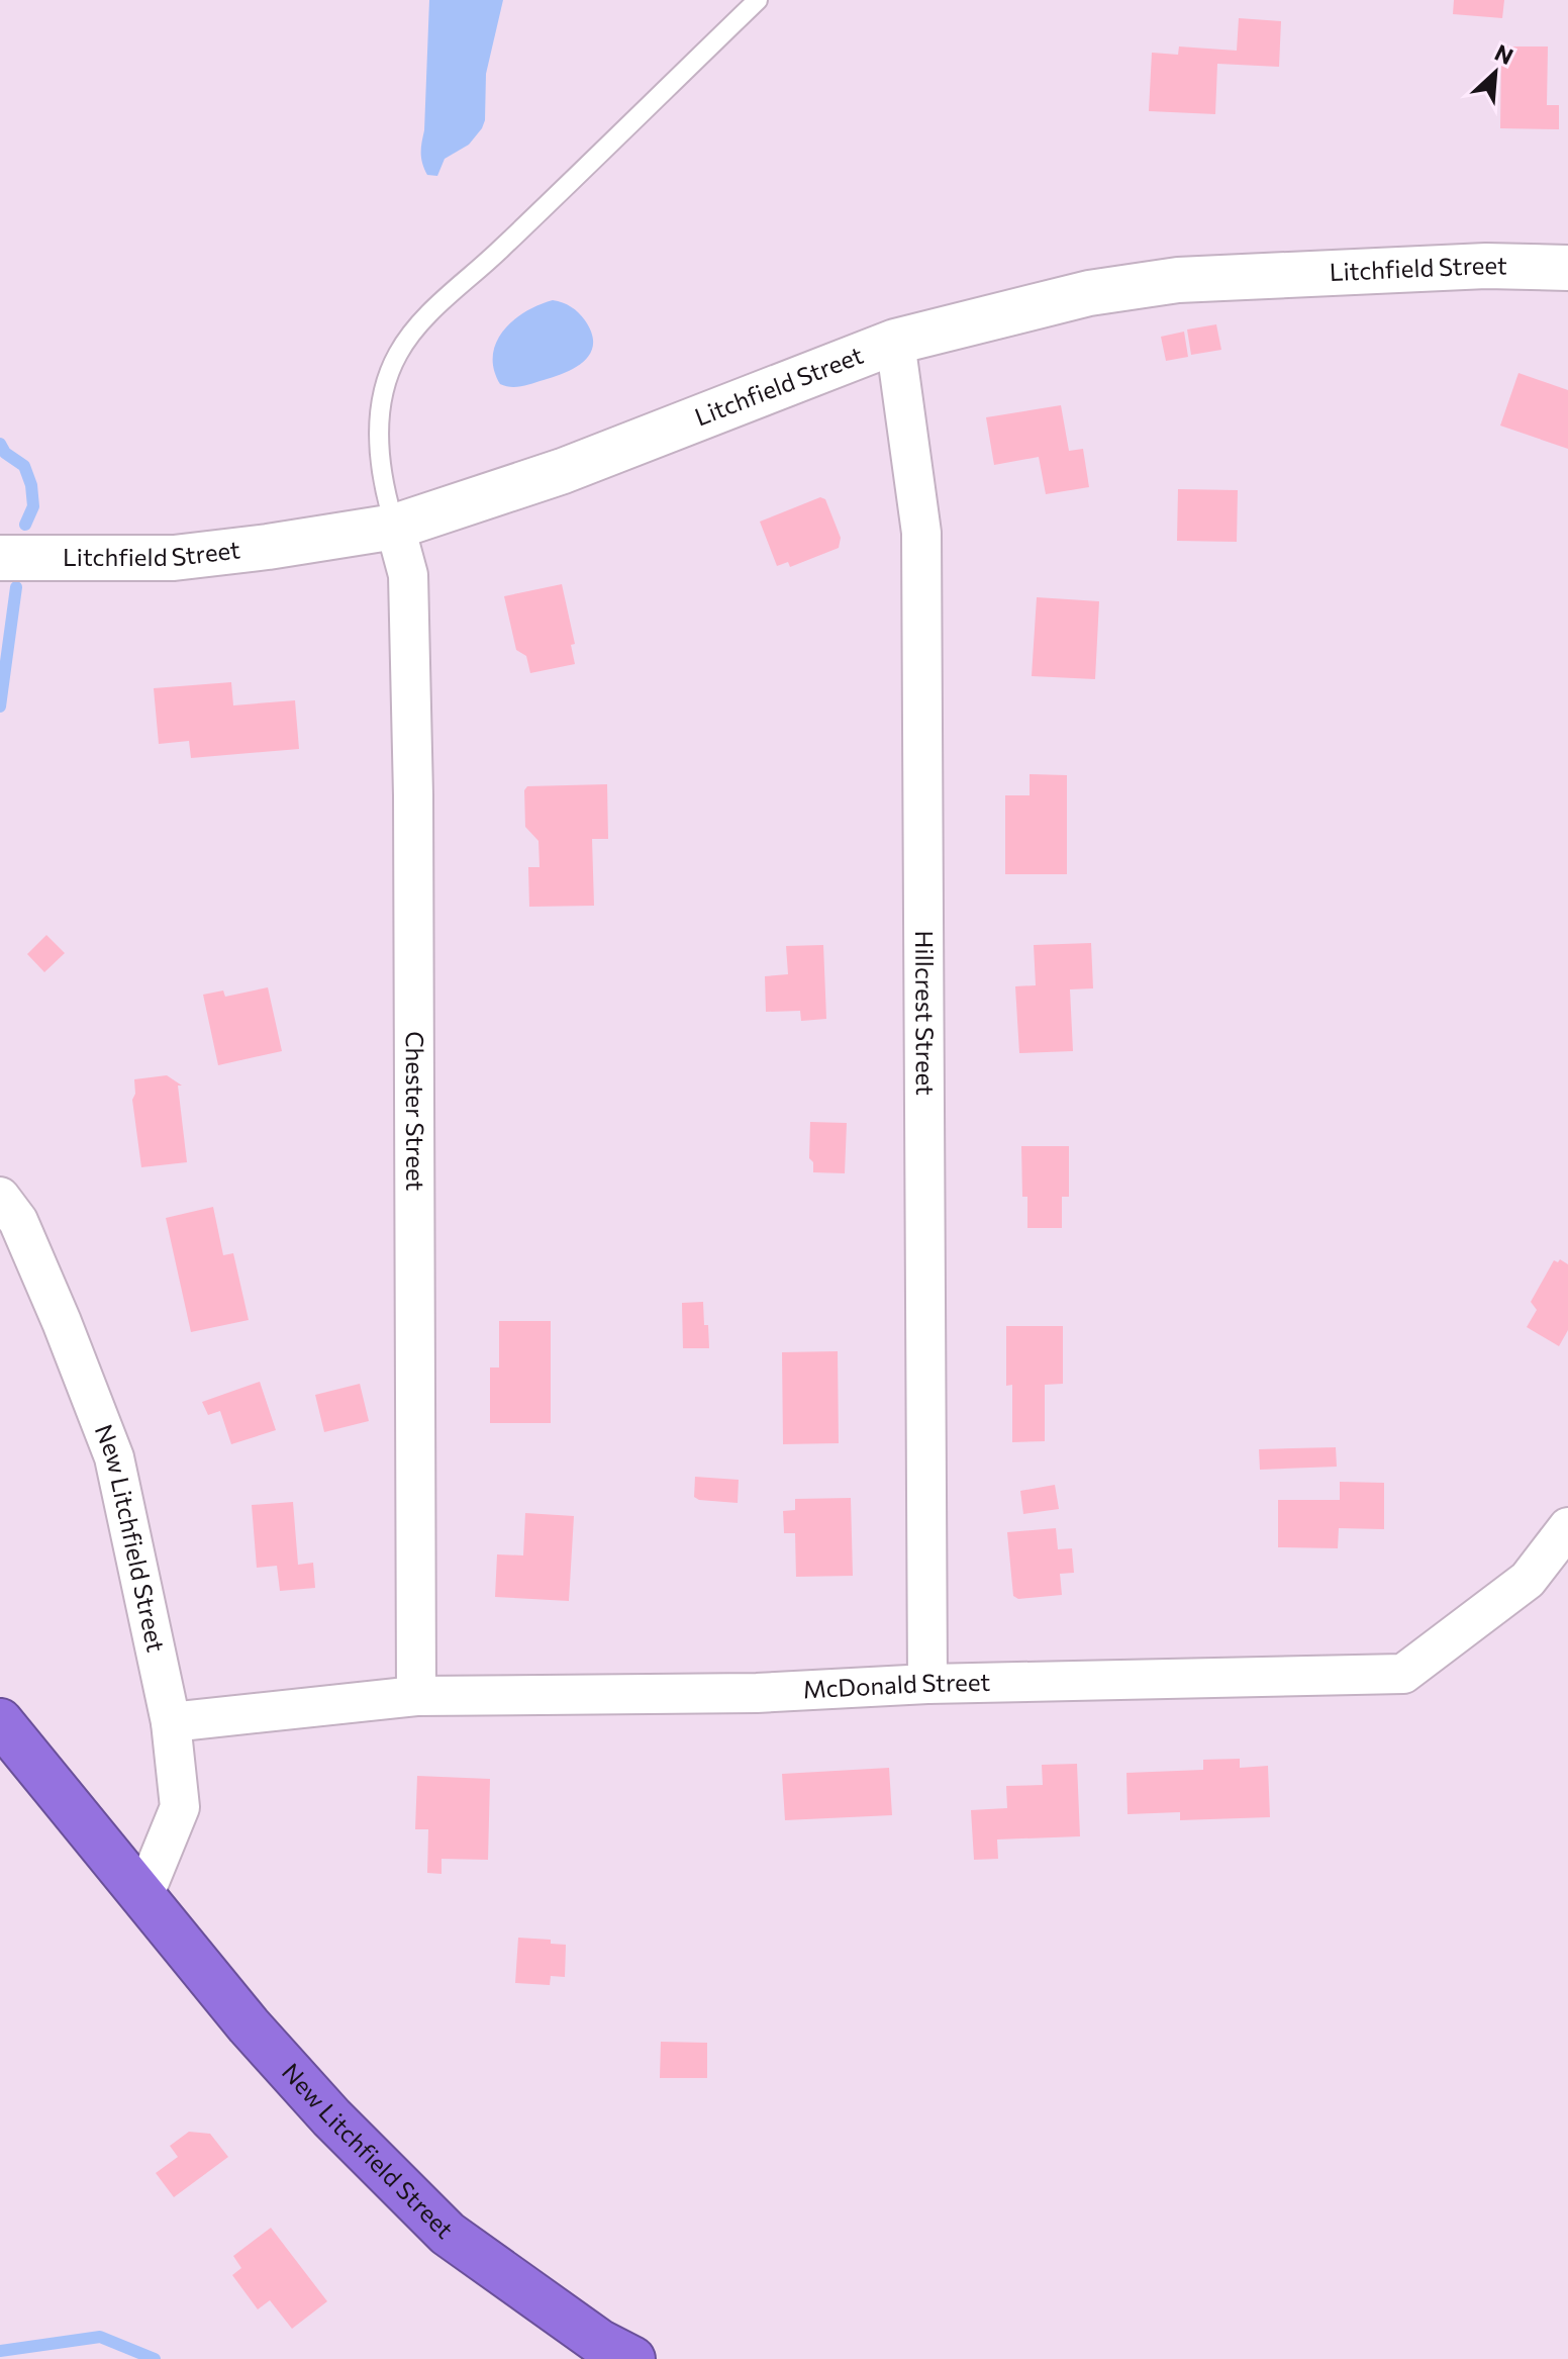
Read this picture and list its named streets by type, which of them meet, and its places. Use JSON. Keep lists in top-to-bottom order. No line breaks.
{"streets":{"highway":["New Litchfield Street"],"street":["Litchfield Street","Hillcrest Street","Chester Street","McDonald Street"]},"crossings":[["Litchfield Street","Hillcrest Street"],["Litchfield Street","Chester Street"],["Hillcrest Street","McDonald Street"],["Chester Street","McDonald Street"],["New Litchfield Street","McDonald Street"]],"north":"top right"}
